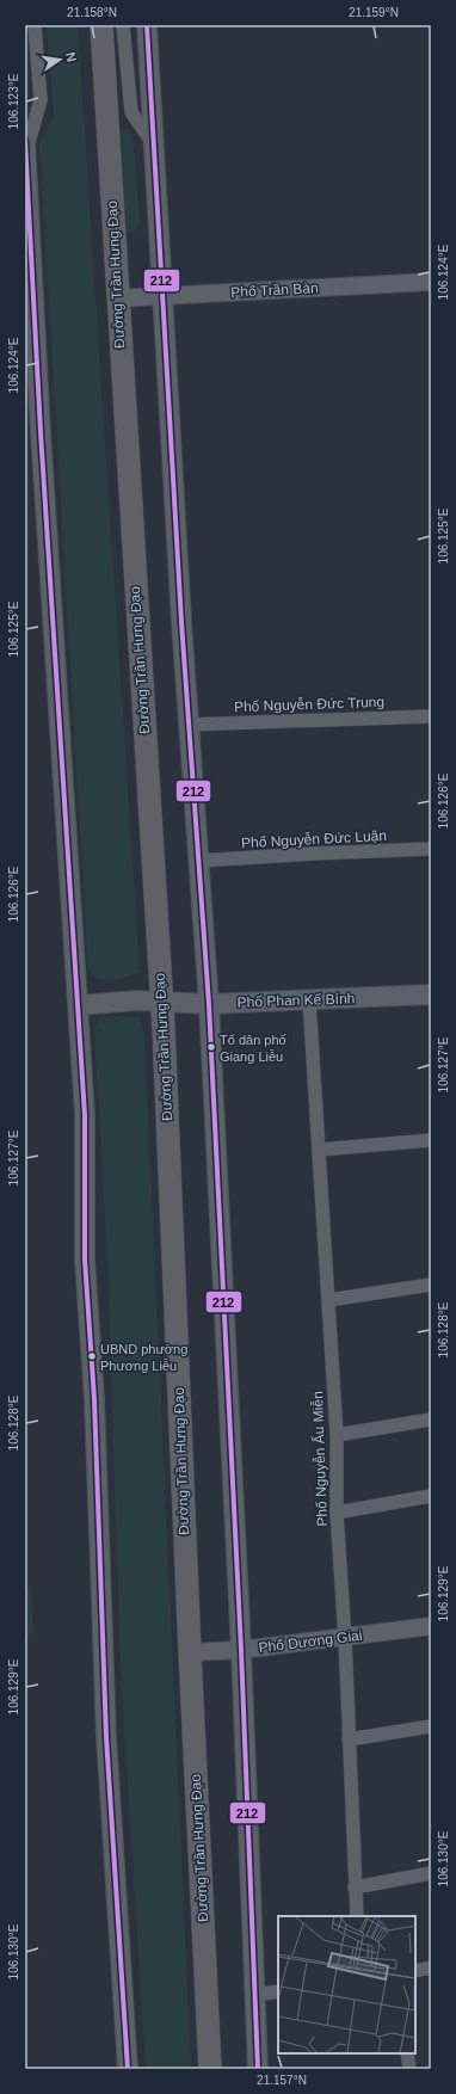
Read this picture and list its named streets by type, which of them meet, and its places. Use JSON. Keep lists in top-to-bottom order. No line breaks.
{"streets":{"highway":["Đường Trần Hưng Đạo"],"main road":["Phố Phan Kế Bính"],"street":["Phố Trần Bàn","Phố Nguyễn Đức Trung","Phố Nguyễn Đức Luận","Phố Nguyễn Ấu Miễn","Phố Dương Giai"]},"crossings":[["Đường Trần Hưng Đạo","Phố Trần Bàn"],["Đường Trần Hưng Đạo","Phố Phan Kế Bính"],["Đường Trần Hưng Đạo","Phố Dương Giai"],["Phố Phan Kế Bính","Phố Nguyễn Ấu Miễn"],["Phố Nguyễn Ấu Miễn","Phố Dương Giai"]],"places":["Tổ dân phố Giang Liễu","UBND phường Phương Liễu"],"lines":["transit line 212"],"north":"right","coordinates":["21.158°N","21.159°N","106.123°E","106.124°E","106.125°E","106.126°E","106.127°E","106.128°E","106.129°E","106.130°E","21.157°N"]}
